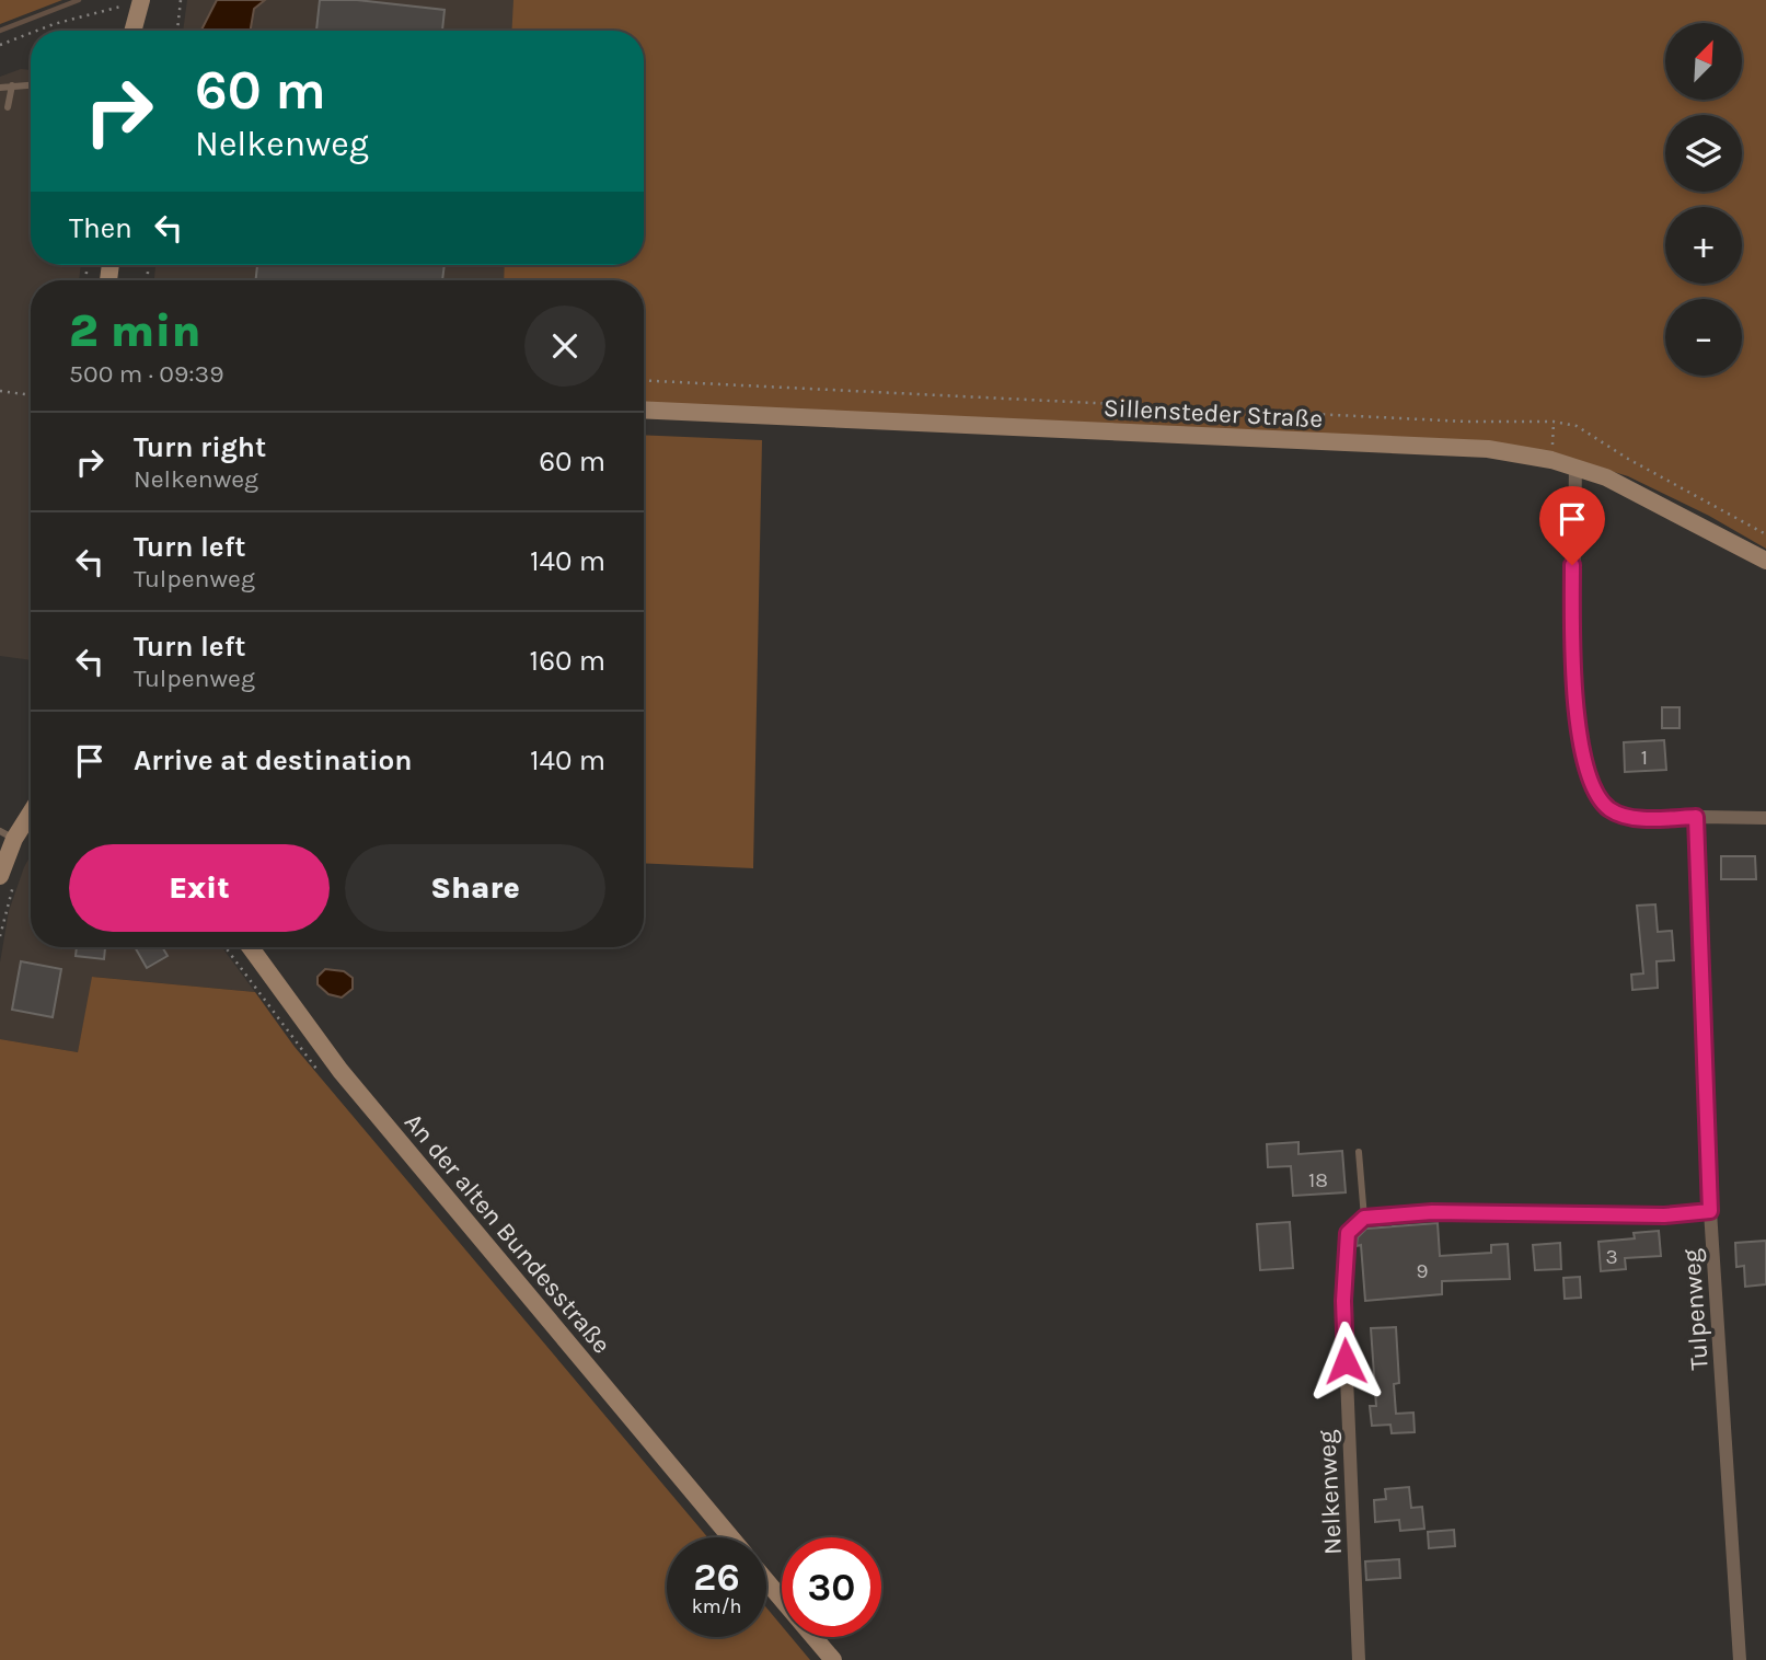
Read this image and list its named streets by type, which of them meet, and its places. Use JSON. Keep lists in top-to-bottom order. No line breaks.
{"streets":{"street":["Sillensteder Straße","An der alten Bundesstraße","Tulpenweg","Nelkenweg"]},"house_numbers":["1","18","3","9"],"north":"top right","page":{"map_buttons":["+","−"],"turn":["60 m","Nelkenweg"],"then":"Then","heading":["2 min","500 m · 09:39"],"list":[{"name":"Turn right","note":"Nelkenweg","value":"60 m"},{"name":"Turn left","note":"Tulpenweg","value":"140 m"},{"name":"Turn left","note":"Tulpenweg","value":"160 m"},{"name":"Arrive at destination","value":"140 m"}],"buttons":["Exit","Share"],"speed":"26 km/h","limit":"30"}}
